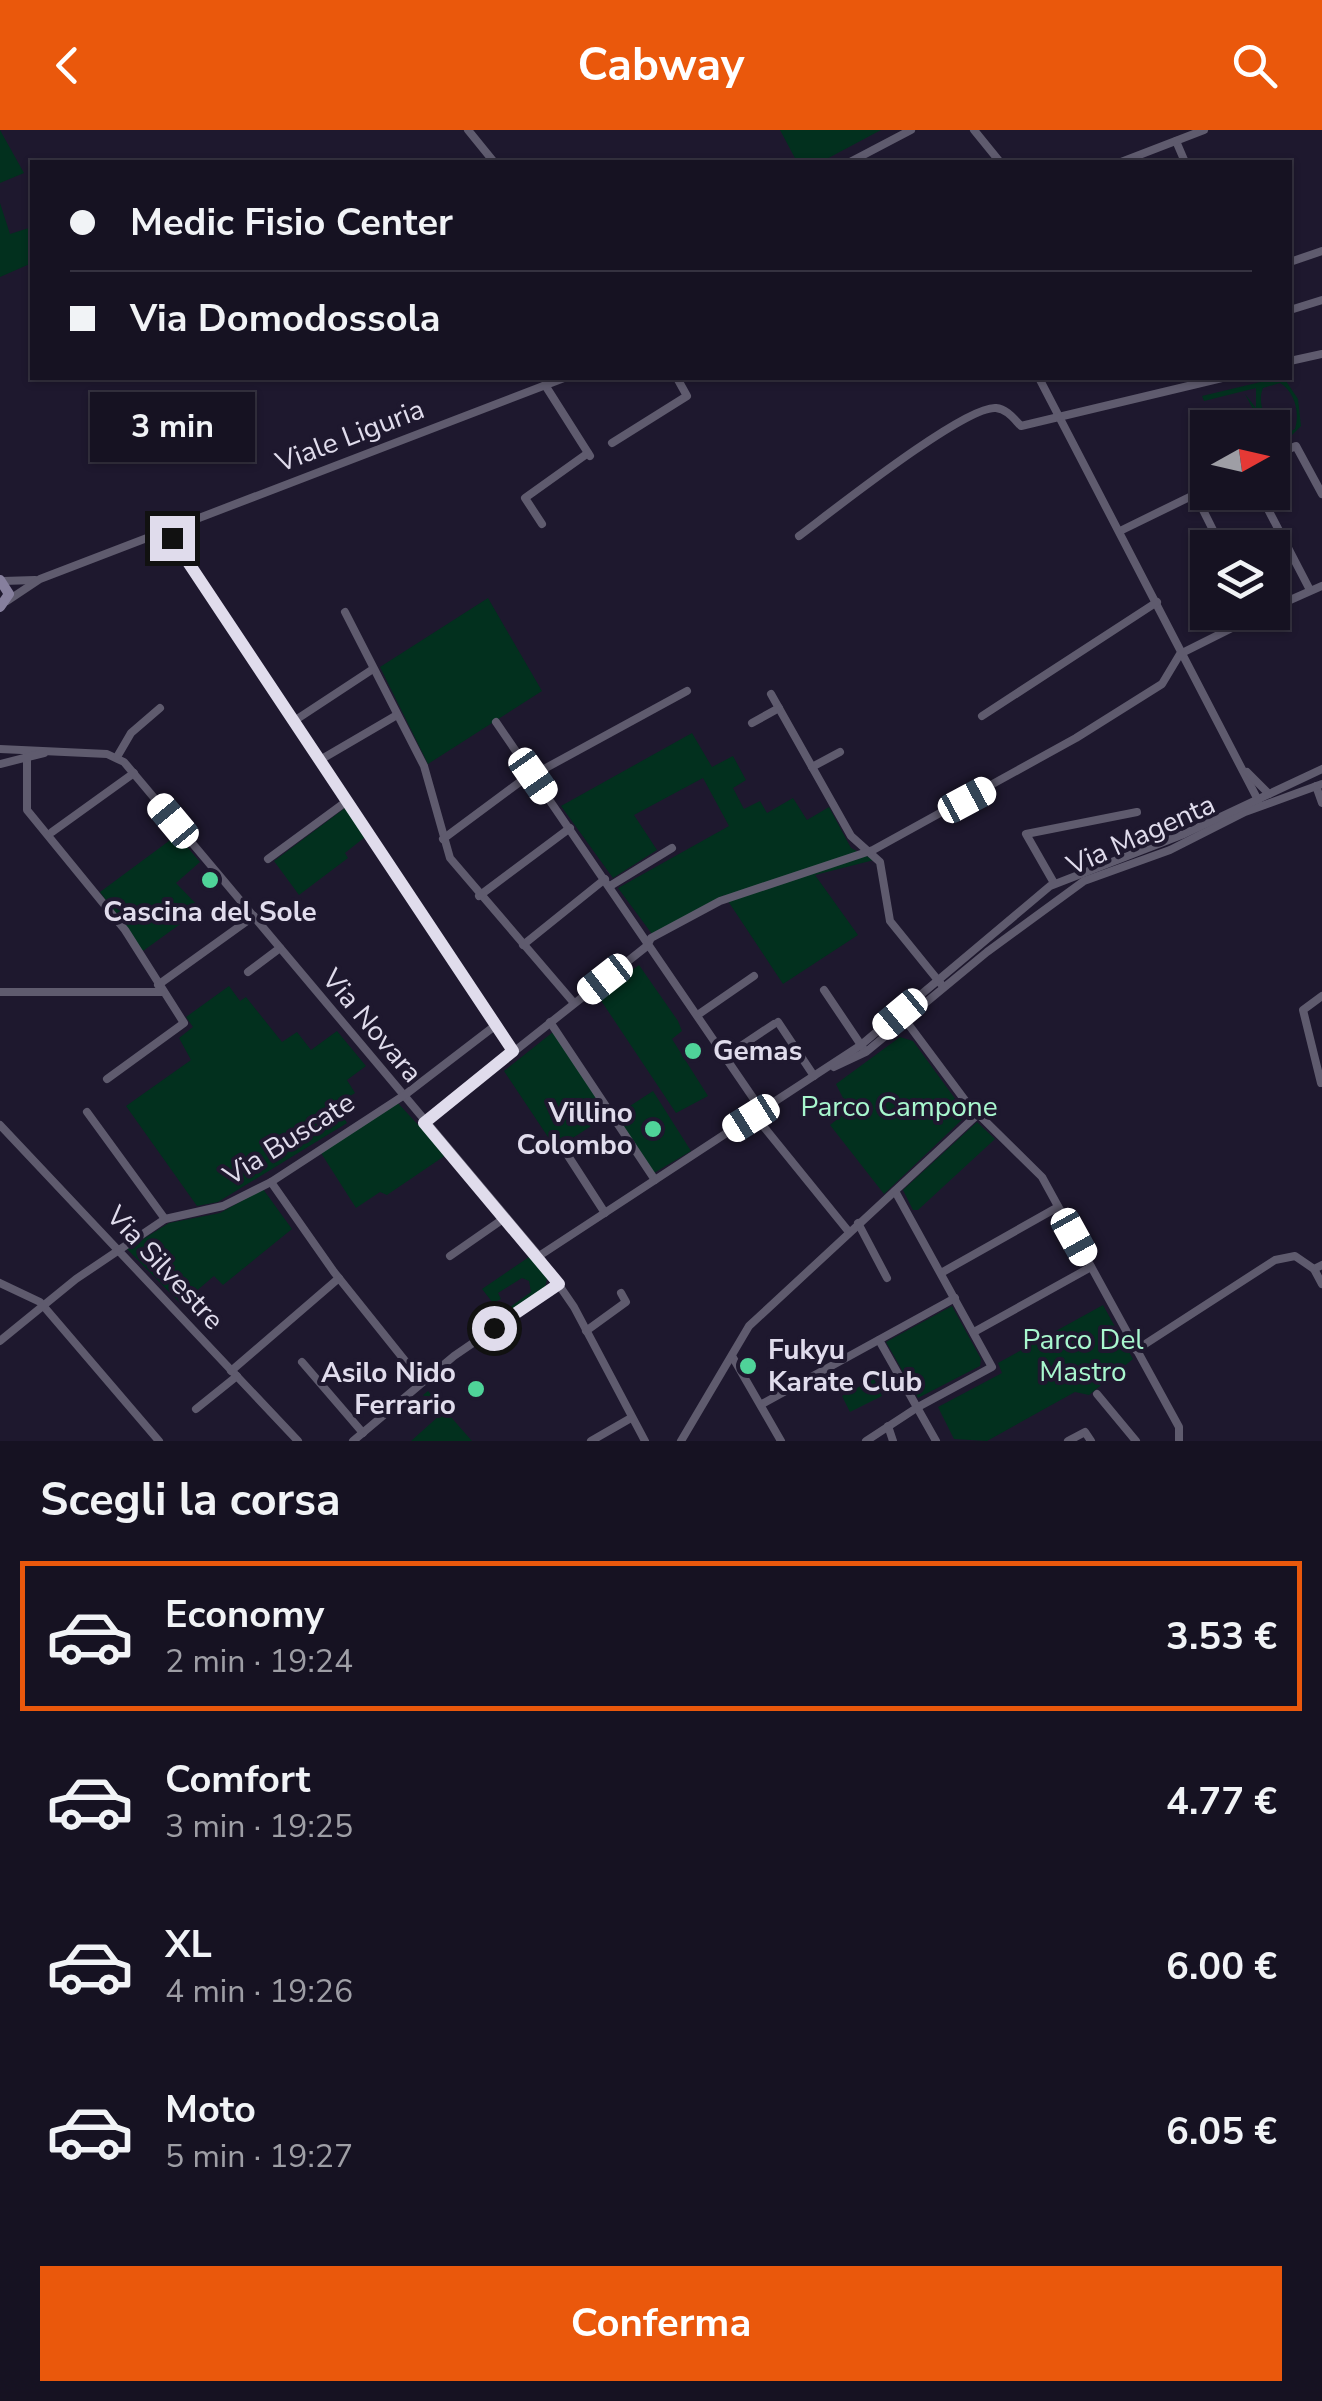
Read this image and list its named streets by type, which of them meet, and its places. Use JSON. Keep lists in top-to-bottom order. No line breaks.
{"streets":{"street":["Viale Liguria","Via Magenta","Via Novara","Via Buscate","Via Silvestre"]},"crossings":[["Via Magenta","Via Novara"],["Via Novara","Via Buscate"],["Via Buscate","Via Silvestre"]],"parks":["Parco Campone","Parco Del Mastro"],"places":["Cascina del Sole","Gemas","Villino Colombo","Fukyu Karate Club","Asilo Nido Ferrario"],"north":"right","page":{"header":"Cabway","banner":["Medic Fisio Center","Via Domodossola"],"bubble":"3 min","heading":"Scegli la corsa","list":[{"name":"Economy","note":"2 min · 19:24","value":"3.53 €"},{"name":"Comfort","note":"3 min · 19:25","value":"4.77 €"},{"name":"XL","note":"4 min · 19:26","value":"6.00 €"},{"name":"Moto","note":"5 min · 19:27","value":"6.05 €"}],"buttons":"Conferma"}}
